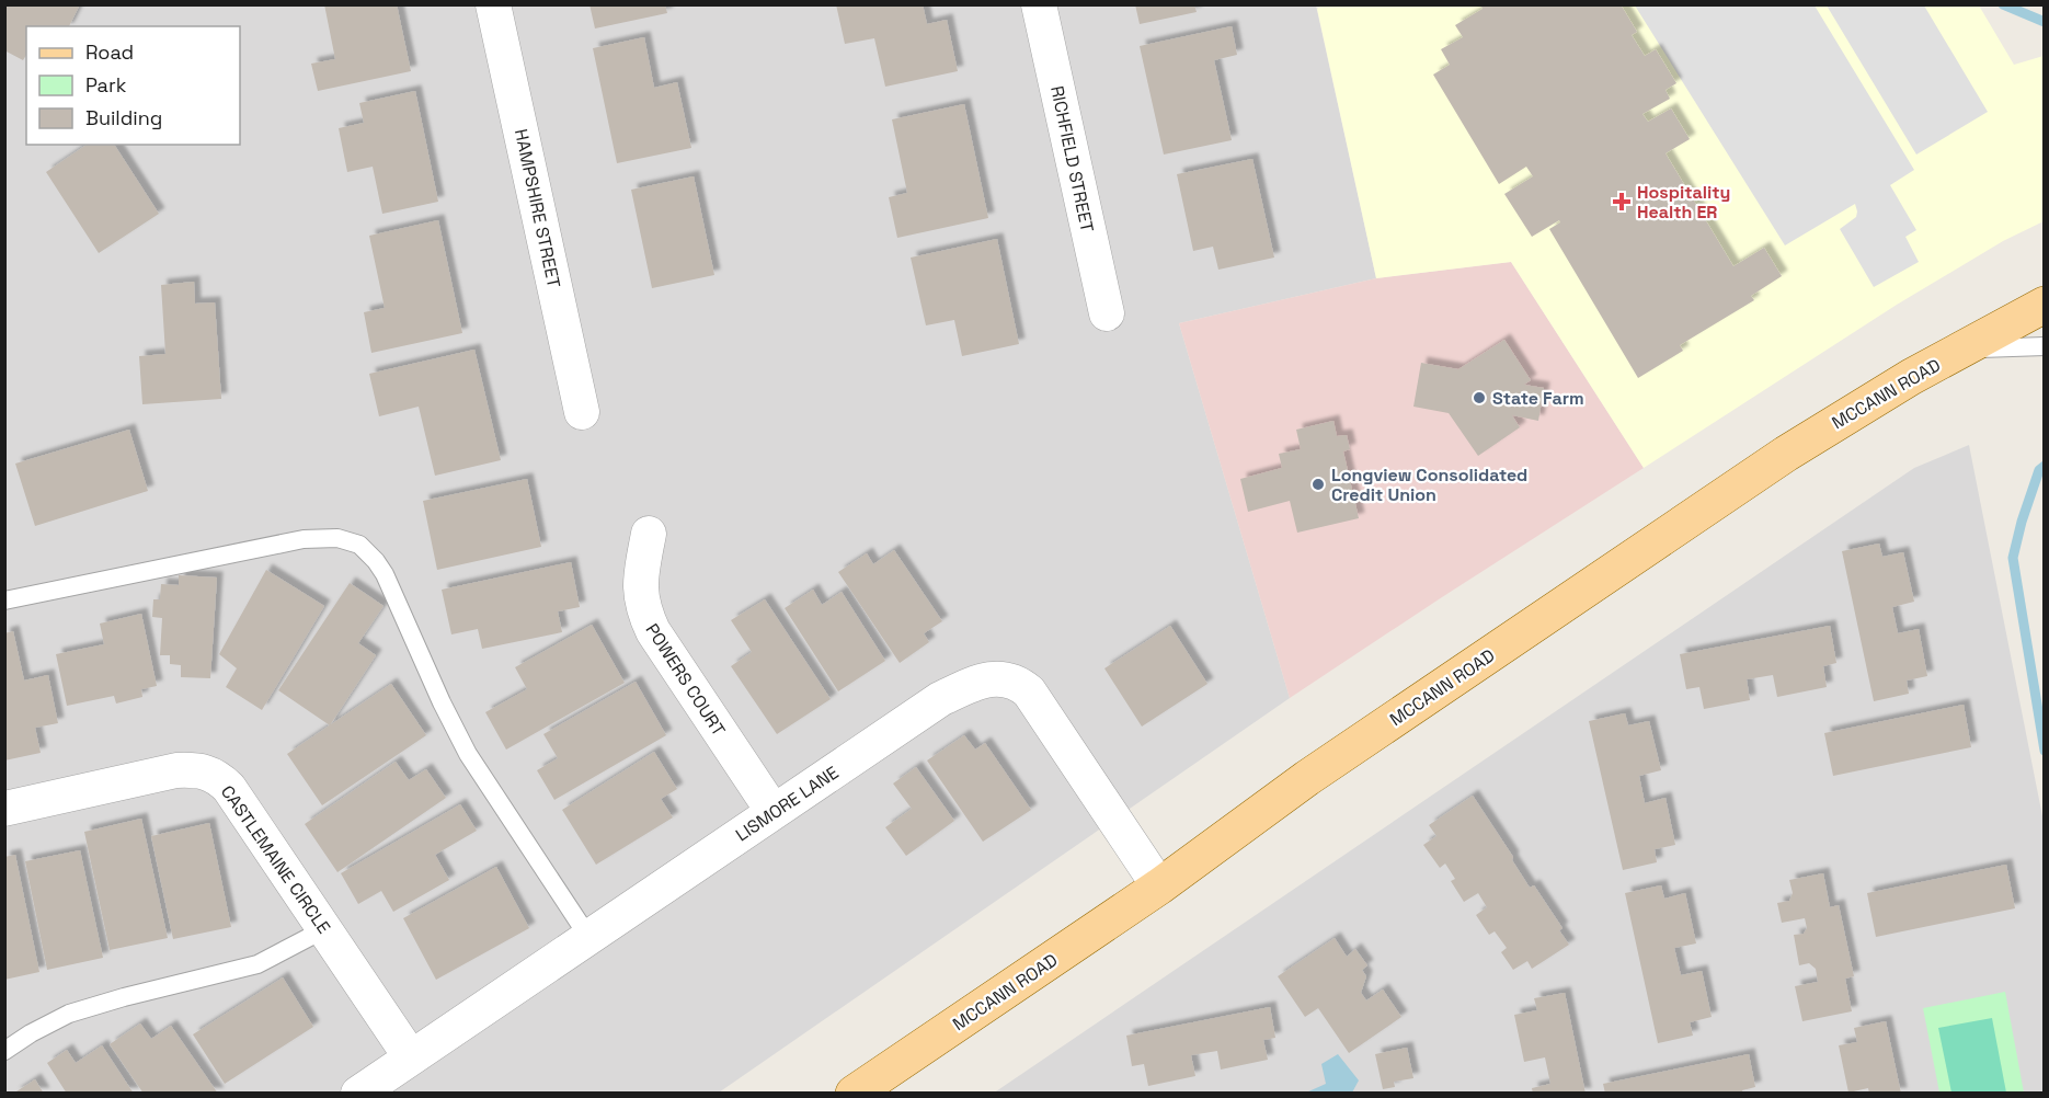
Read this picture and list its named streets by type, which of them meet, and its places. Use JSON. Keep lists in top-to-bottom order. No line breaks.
{"streets":{"main road":["MCCANN ROAD"],"street":["RICHFIELD STREET","HAMPSHIRE STREET","POWERS COURT","LISMORE LANE","CASTLEMAINE CIRCLE"]},"crossings":[["MCCANN ROAD","LISMORE LANE"],["POWERS COURT","LISMORE LANE"],["LISMORE LANE","CASTLEMAINE CIRCLE"]],"places":{"health":["Hospitality Health ER"],"other":["State Farm","Longview Consolidated Credit Union"]},"legend":["Road","Park","Building"]}
